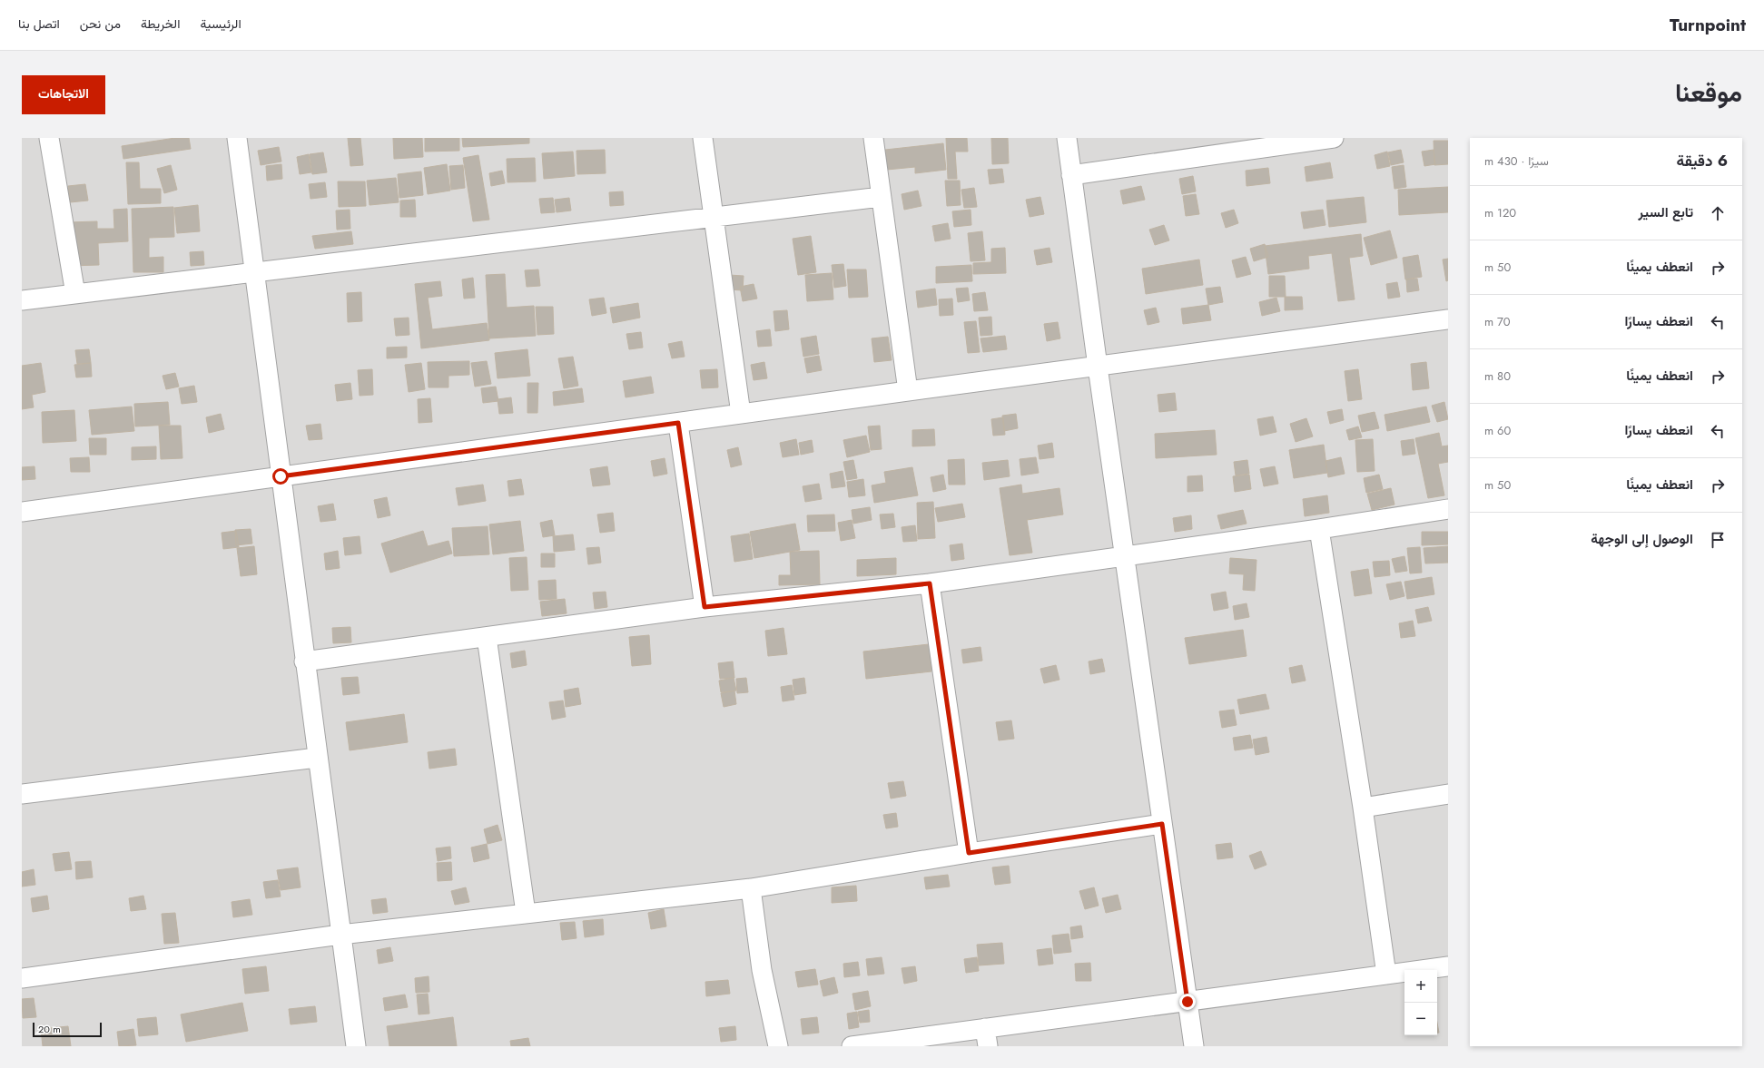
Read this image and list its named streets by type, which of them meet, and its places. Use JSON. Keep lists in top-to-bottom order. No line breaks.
{"scale_bar":"20 m","page":{"header":"Turnpoint","nav":["الرئيسية","الخريطة","من نحن","اتصل بنا"],"title":"موقعنا","buttons":"الاتجاهات","heading":["6 دقيقة","سيرًا · 430 m"],"list":[["تابع السير","120 m"],["انعطف يمينًا","50 m"],["انعطف يسارًا","70 m"],["انعطف يمينًا","80 m"],["انعطف يسارًا","60 m"],["انعطف يمينًا","50 m"],"الوصول إلى الوجهة"],"map_buttons":["+","−"],"scale":"20 m"}}
